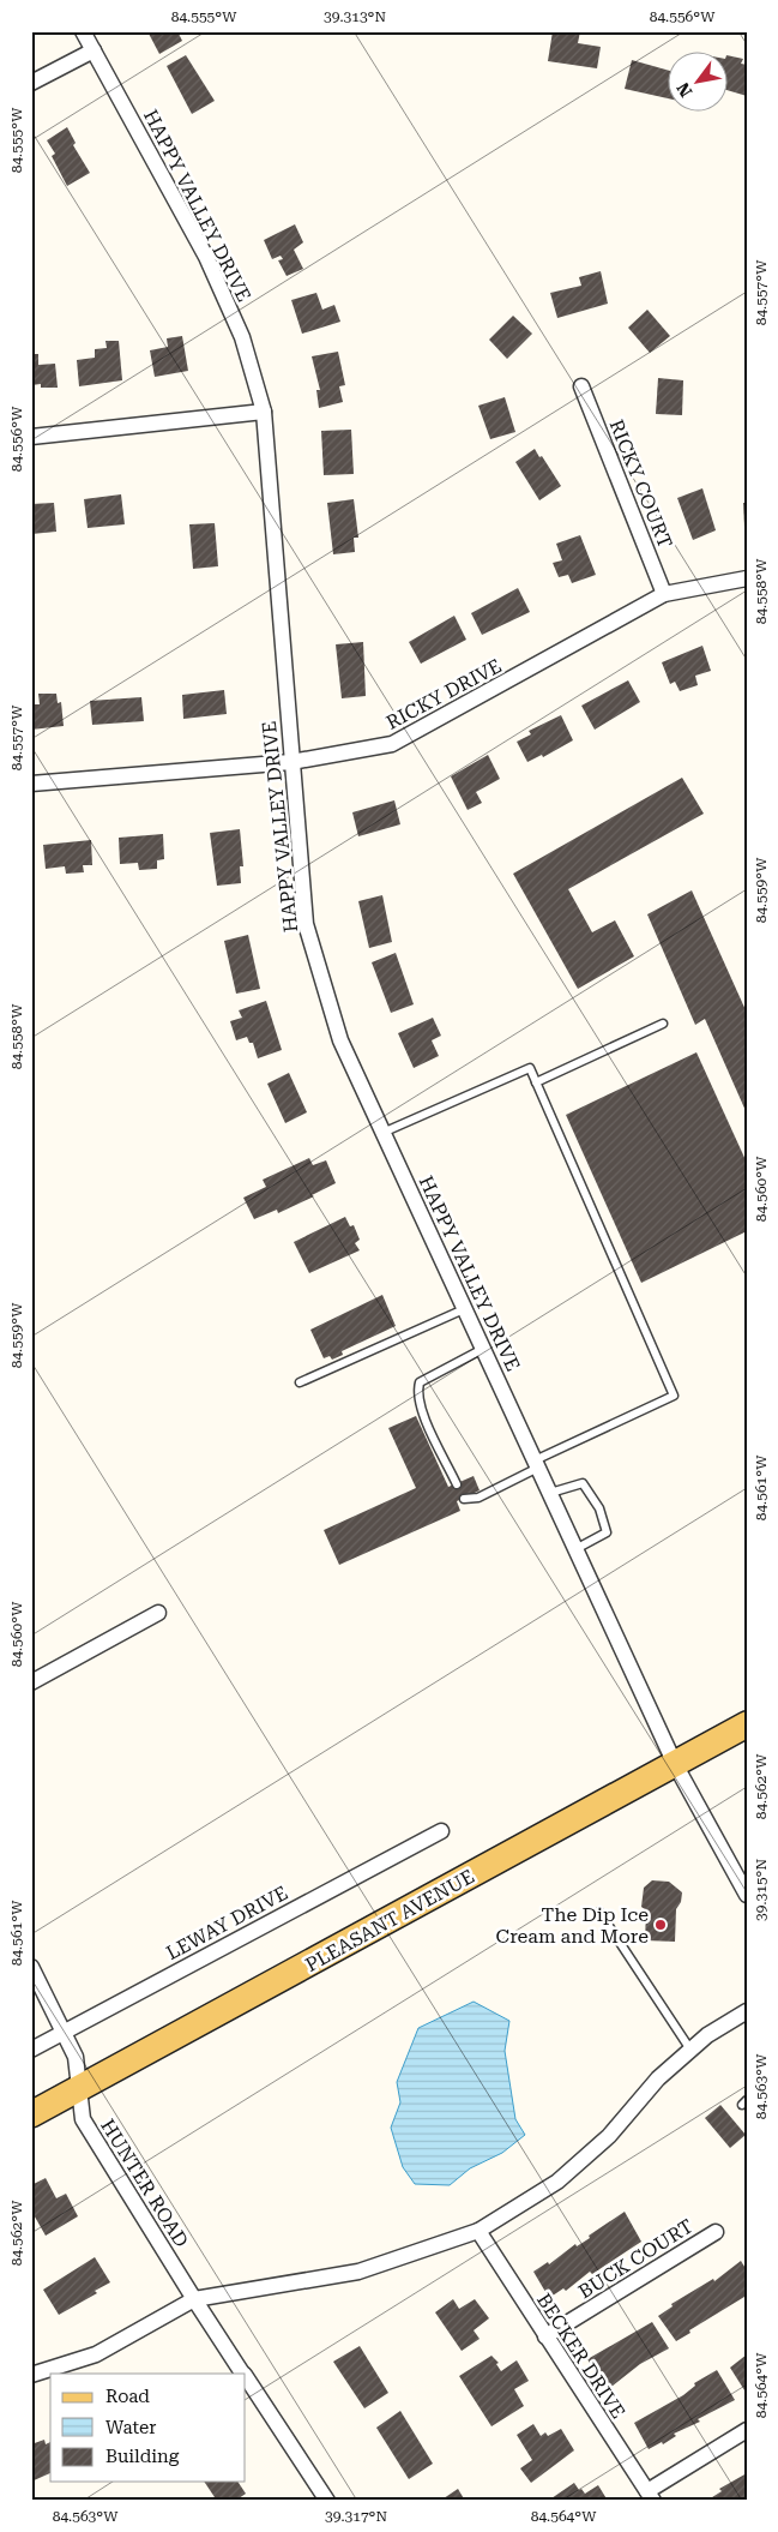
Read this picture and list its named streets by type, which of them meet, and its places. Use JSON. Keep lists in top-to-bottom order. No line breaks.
{"streets":{"main road":["PLEASANT AVENUE"],"street":["HAPPY VALLEY DRIVE","RICKY COURT","RICKY DRIVE","LEWAY DRIVE","HUNTER ROAD","BUCK COURT","BECKER DRIVE"]},"crossings":[["HAPPY VALLEY DRIVE","RICKY DRIVE"],["HAPPY VALLEY DRIVE","PLEASANT AVENUE"],["RICKY COURT","RICKY DRIVE"],["PLEASANT AVENUE","HUNTER ROAD"],["LEWAY DRIVE","HUNTER ROAD"],["BUCK COURT","BECKER DRIVE"]],"places":["The Dip Ice Cream and More"],"legend":["Road","Water","Building"],"north":"bottom left","coordinates":["84.555°W","39.313°N","84.556°W","84.557°W","84.558°W","84.559°W","84.560°W","84.561°W","84.562°W","39.315°N","84.563°W","84.564°W","39.317°N"]}
